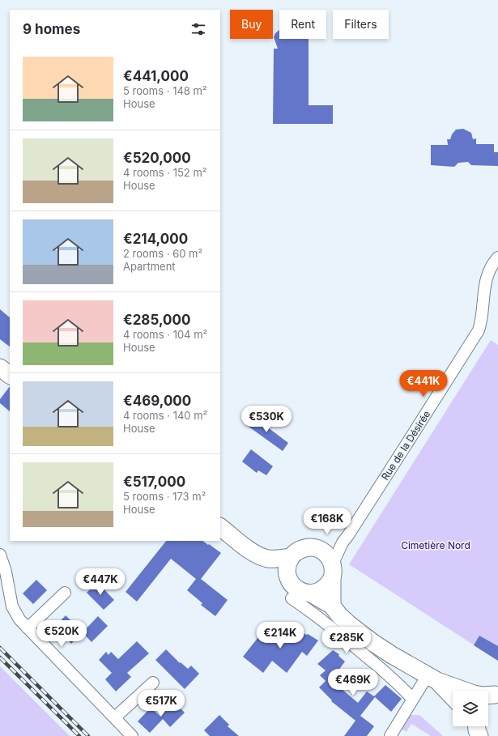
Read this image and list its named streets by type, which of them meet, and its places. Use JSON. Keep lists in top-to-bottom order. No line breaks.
{"streets":{"street":["Rue de la Désirée"]},"parks":["Cimetière Nord"],"page":{"chip":["Buy","Rent","Filters"],"heading":"9 homes","list":[{"name":"€441,000","note":"5 rooms · 148 m² · House"},{"name":"€520,000","note":"4 rooms · 152 m² · House"},{"name":"€214,000","note":"2 rooms · 60 m² · Apartment"},{"name":"€285,000","note":"4 rooms · 104 m² · House"},{"name":"€469,000","note":"4 rooms · 140 m² · House"},{"name":"€517,000","note":"5 rooms · 173 m² · House"}],"price":["€441K","€530K","€168K","€447K","€520K","€214K","€285K","€469K","€517K"]}}
